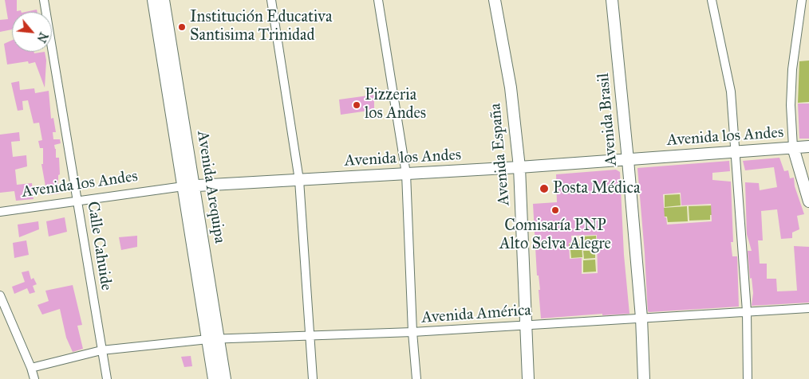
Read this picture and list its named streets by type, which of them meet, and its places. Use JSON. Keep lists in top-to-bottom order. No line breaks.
{"streets":{"street":["Avenida Brasil","Avenida los Andes","Avenida España","Avenida Arequipa","Calle Cahuide","Avenida América"]},"crossings":[["Avenida Brasil","Avenida los Andes"],["Avenida Brasil","Avenida América"],["Avenida los Andes","Avenida España"],["Avenida los Andes","Avenida Arequipa"],["Avenida los Andes","Calle Cahuide"],["Avenida España","Avenida América"],["Avenida Arequipa","Avenida América"],["Calle Cahuide","Avenida América"]],"places":["Institución Educativa Santisima Trinidad","Pizzeria los Andes","Posta Médica","Comisaría PNP Alto Selva Alegre"],"north":"bottom right"}
